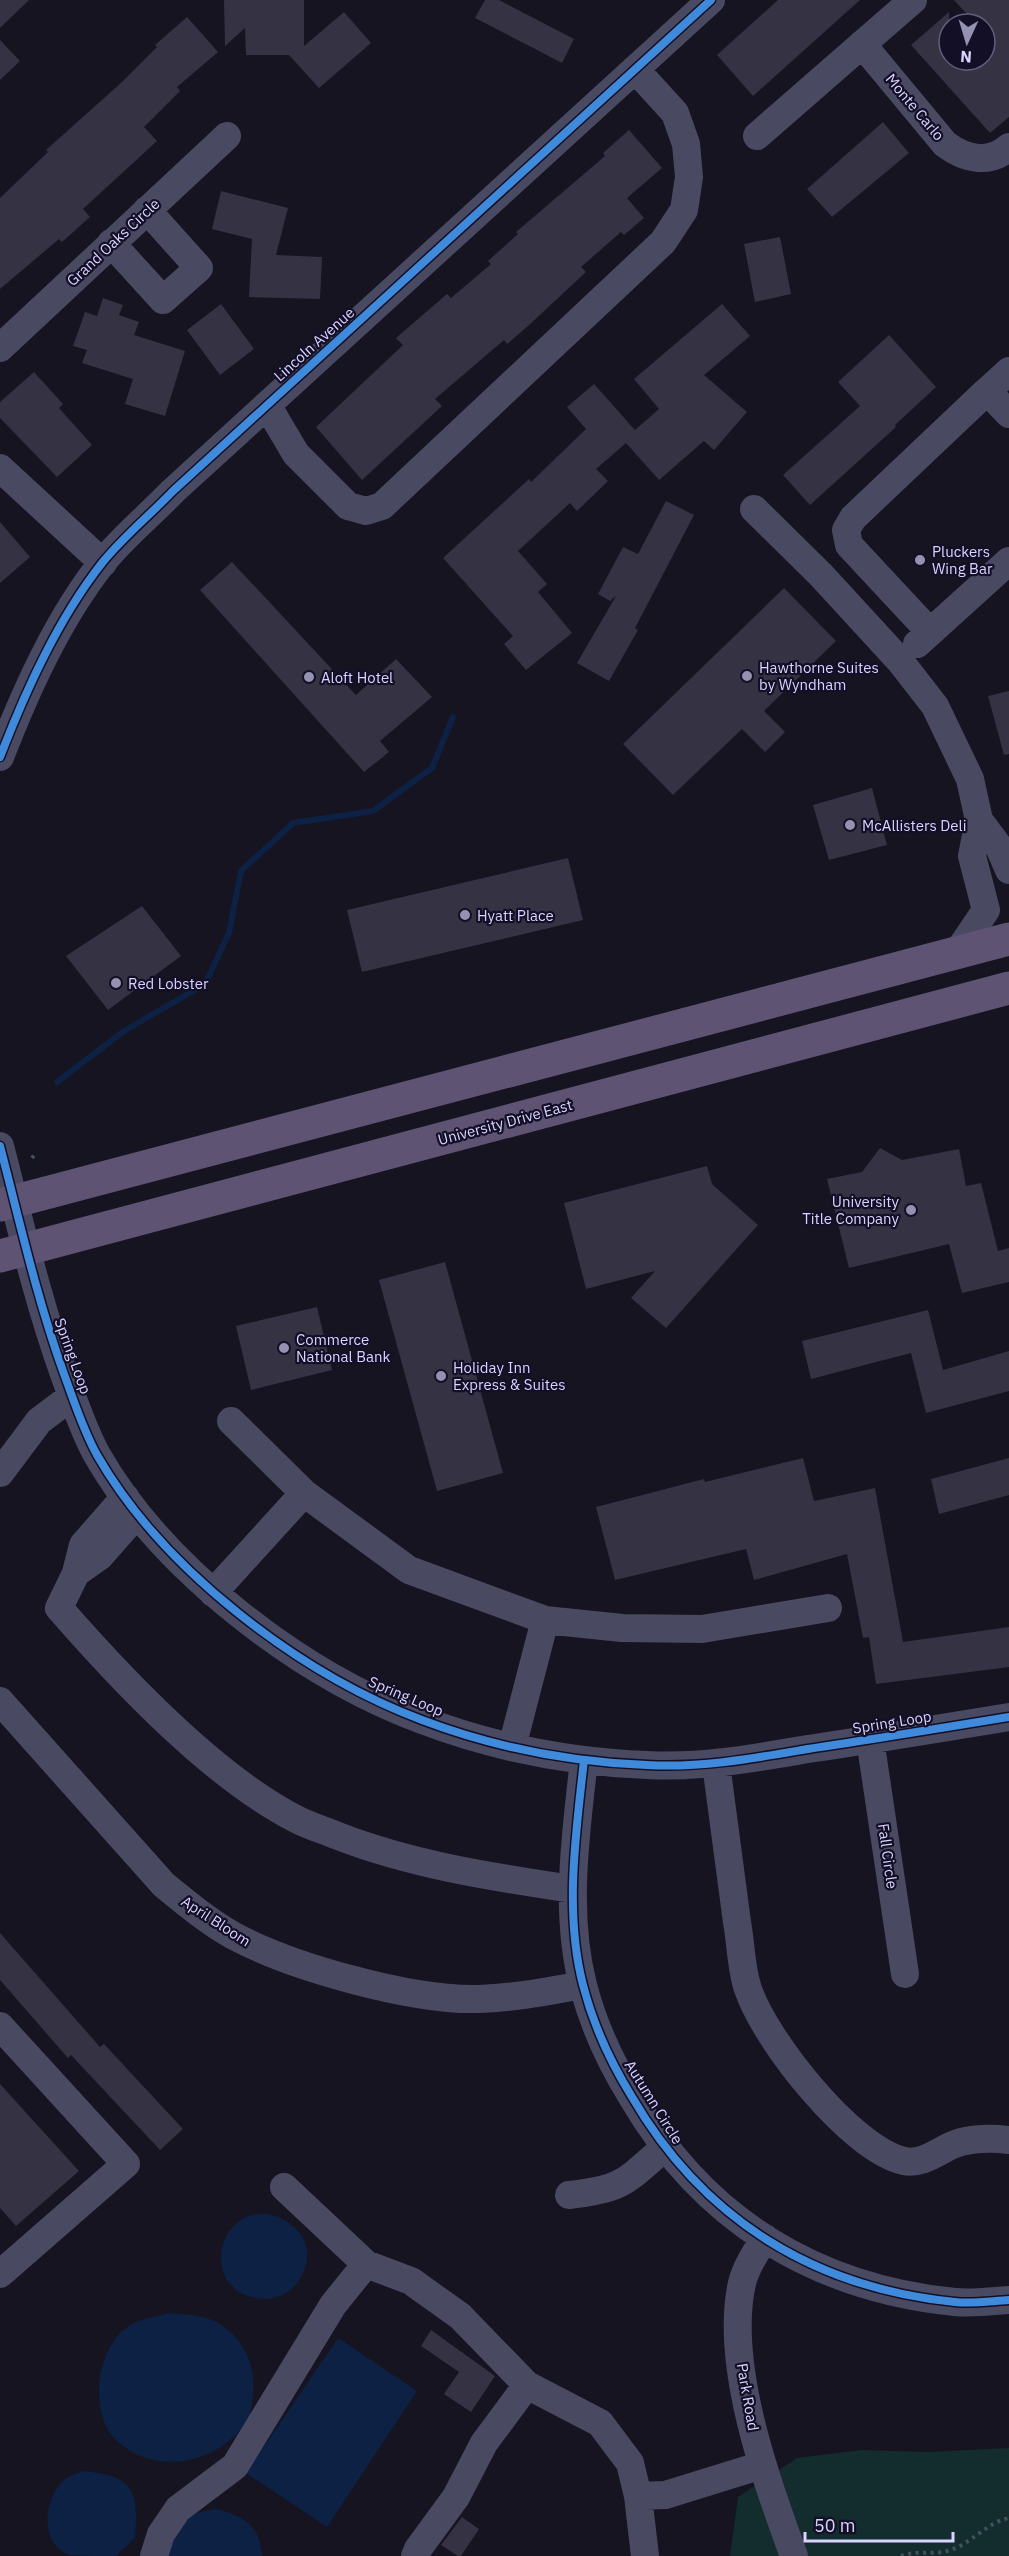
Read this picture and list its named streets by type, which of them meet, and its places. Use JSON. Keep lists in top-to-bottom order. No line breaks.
{"streets":{"main road":["University Drive East"],"street":["Monte Carlo","Grand Oaks Circle","Lincoln Avenue","Spring Loop","Fall Circle","April Bloom","Autumn Circle","Park Road"]},"crossings":[["University Drive East","Spring Loop"],["Spring Loop","Fall Circle"],["Spring Loop","Autumn Circle"],["April Bloom","Autumn Circle"],["Autumn Circle","Park Road"]],"places":["Pluckers Wing Bar","Hawthorne Suites by Wyndham","Aloft Hotel","McAllisters Deli","Hyatt Place","Red Lobster","University Title Company","Commerce National Bank","Holiday Inn Express & Suites"],"scale_bar":"50 m","north":"bottom"}
